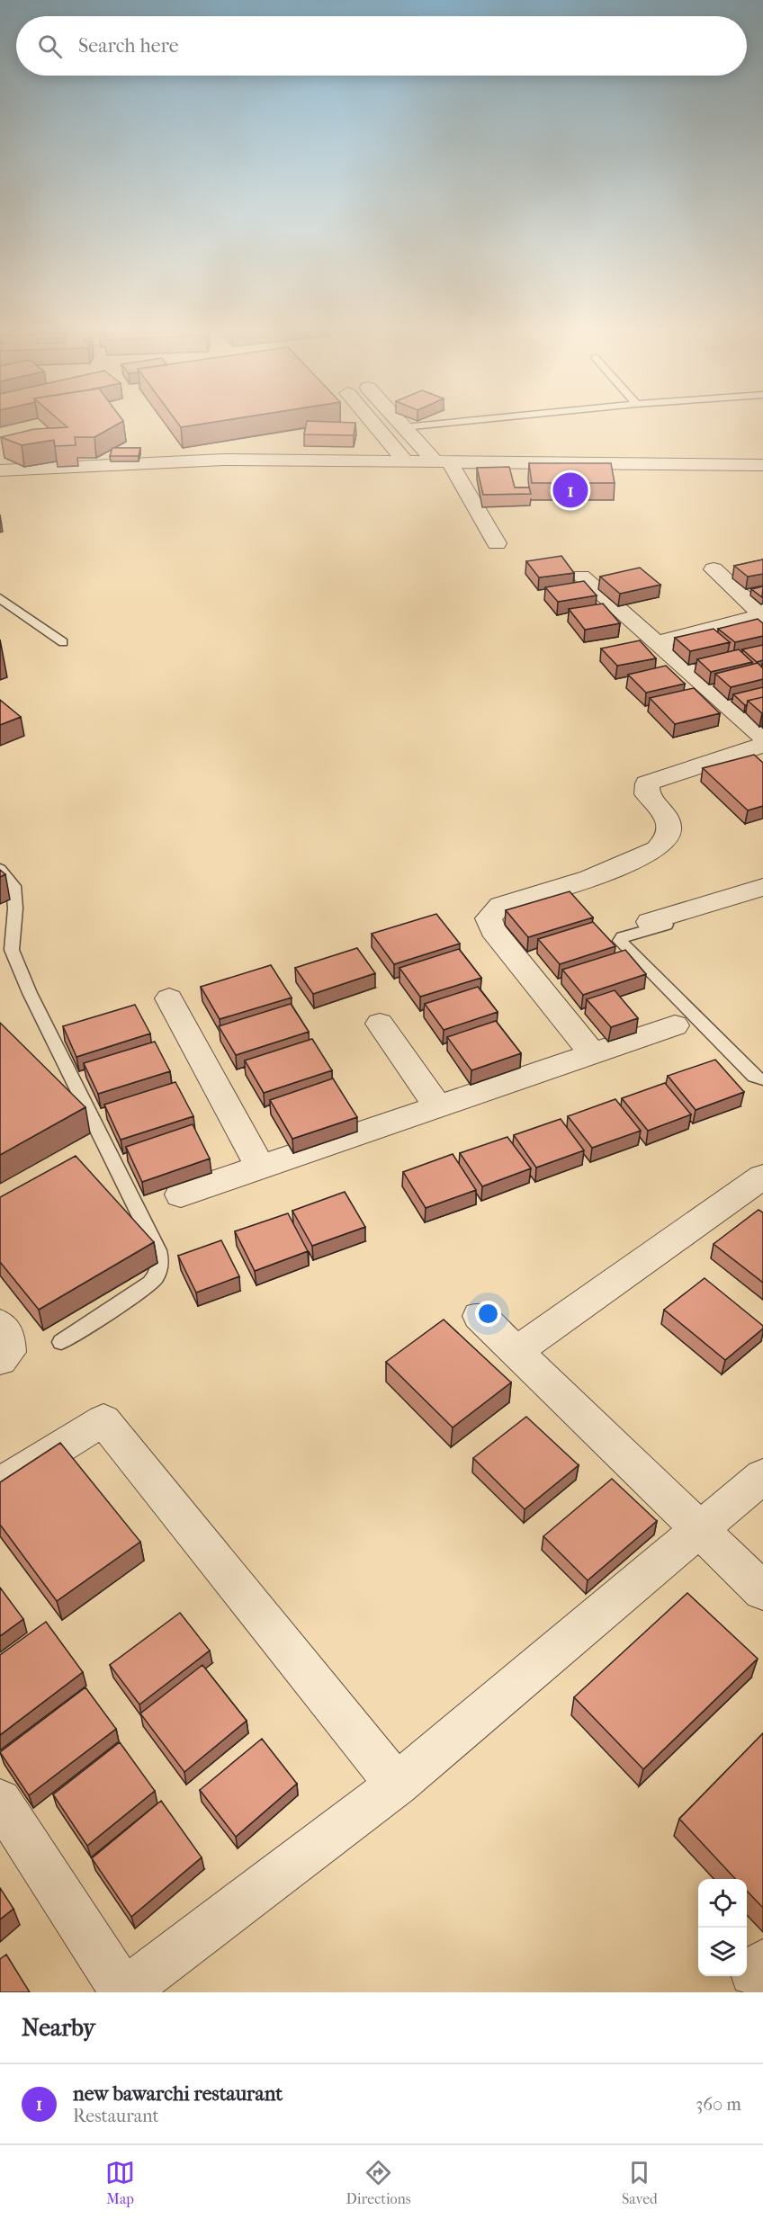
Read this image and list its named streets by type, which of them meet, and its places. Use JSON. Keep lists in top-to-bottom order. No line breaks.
{"page":{"search":"Search here","pins":"1","heading":"Nearby","list":[{"mark":"1","name":"new bawarchi restaurant","note":"Restaurant","value":"360 m"}],"nav":["Map","Directions","Saved"]}}
